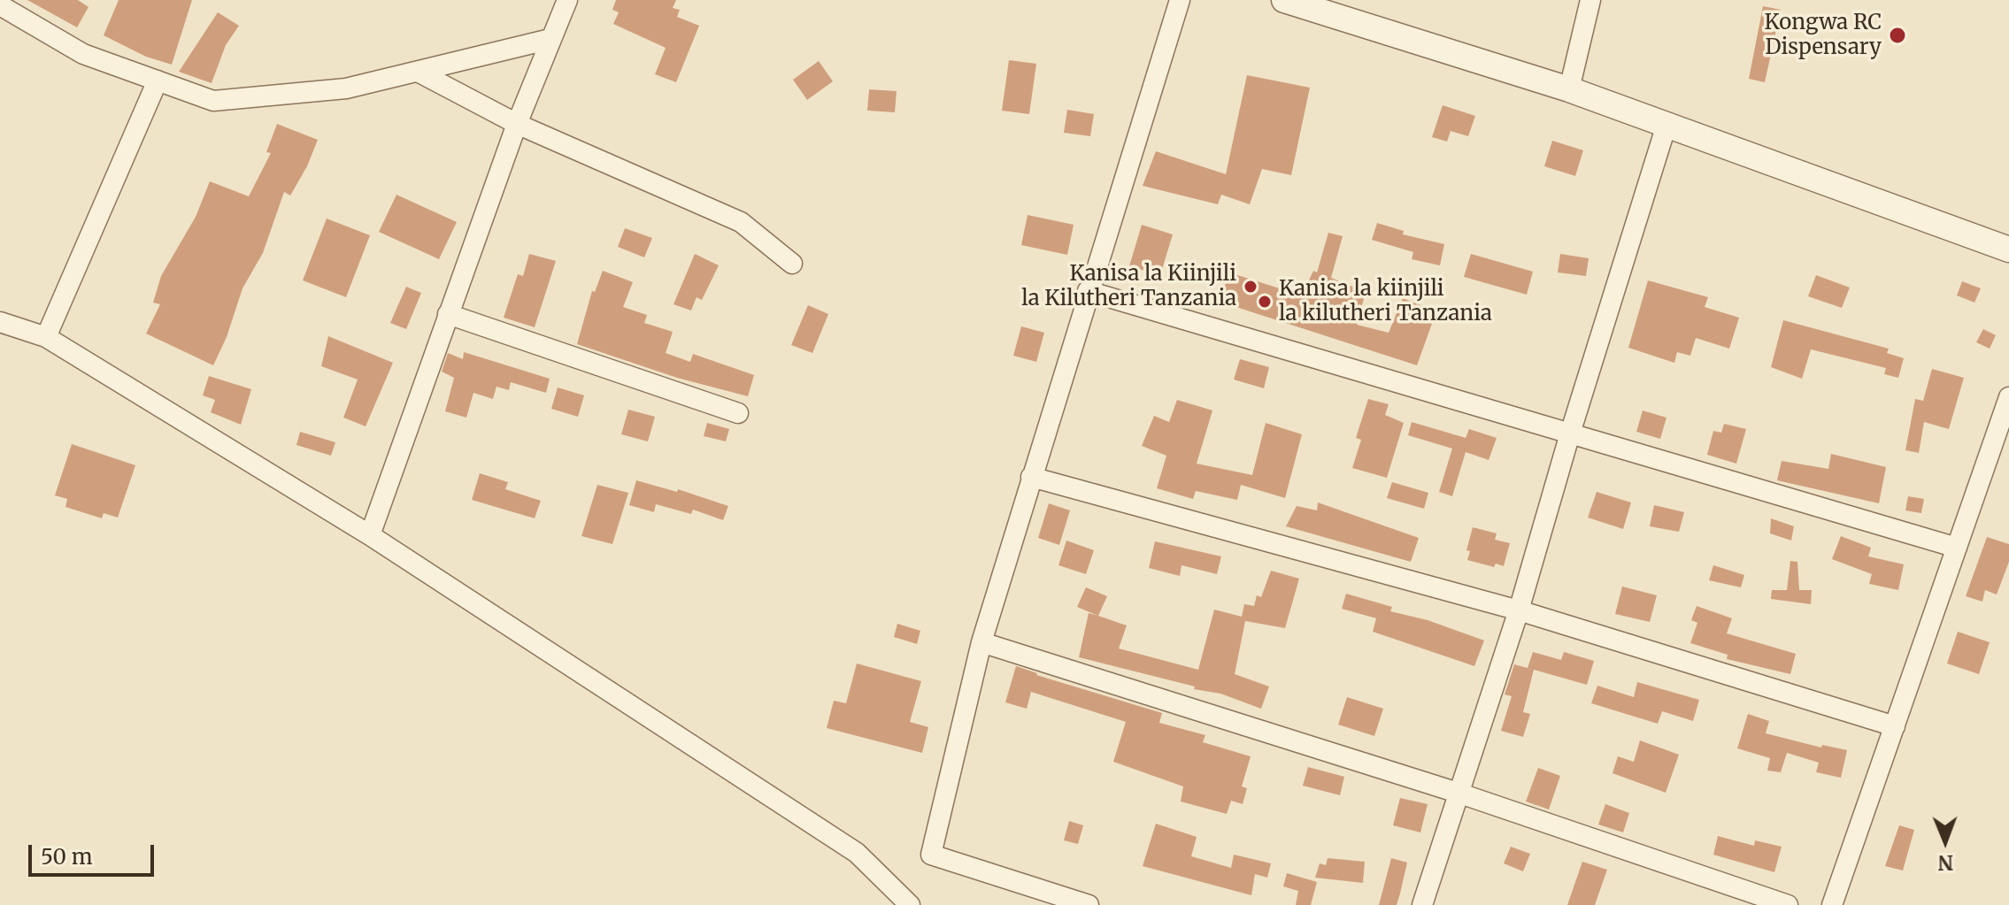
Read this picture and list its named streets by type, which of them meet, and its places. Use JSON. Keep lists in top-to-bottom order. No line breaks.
{"places":["Kongwa RC Dispensary","Kanisa la Kiinjili la Kilutheri Tanzania","Kanisa la kiinjili la kilutheri Tanzania"],"scale_bar":"50 m","north":"bottom"}
